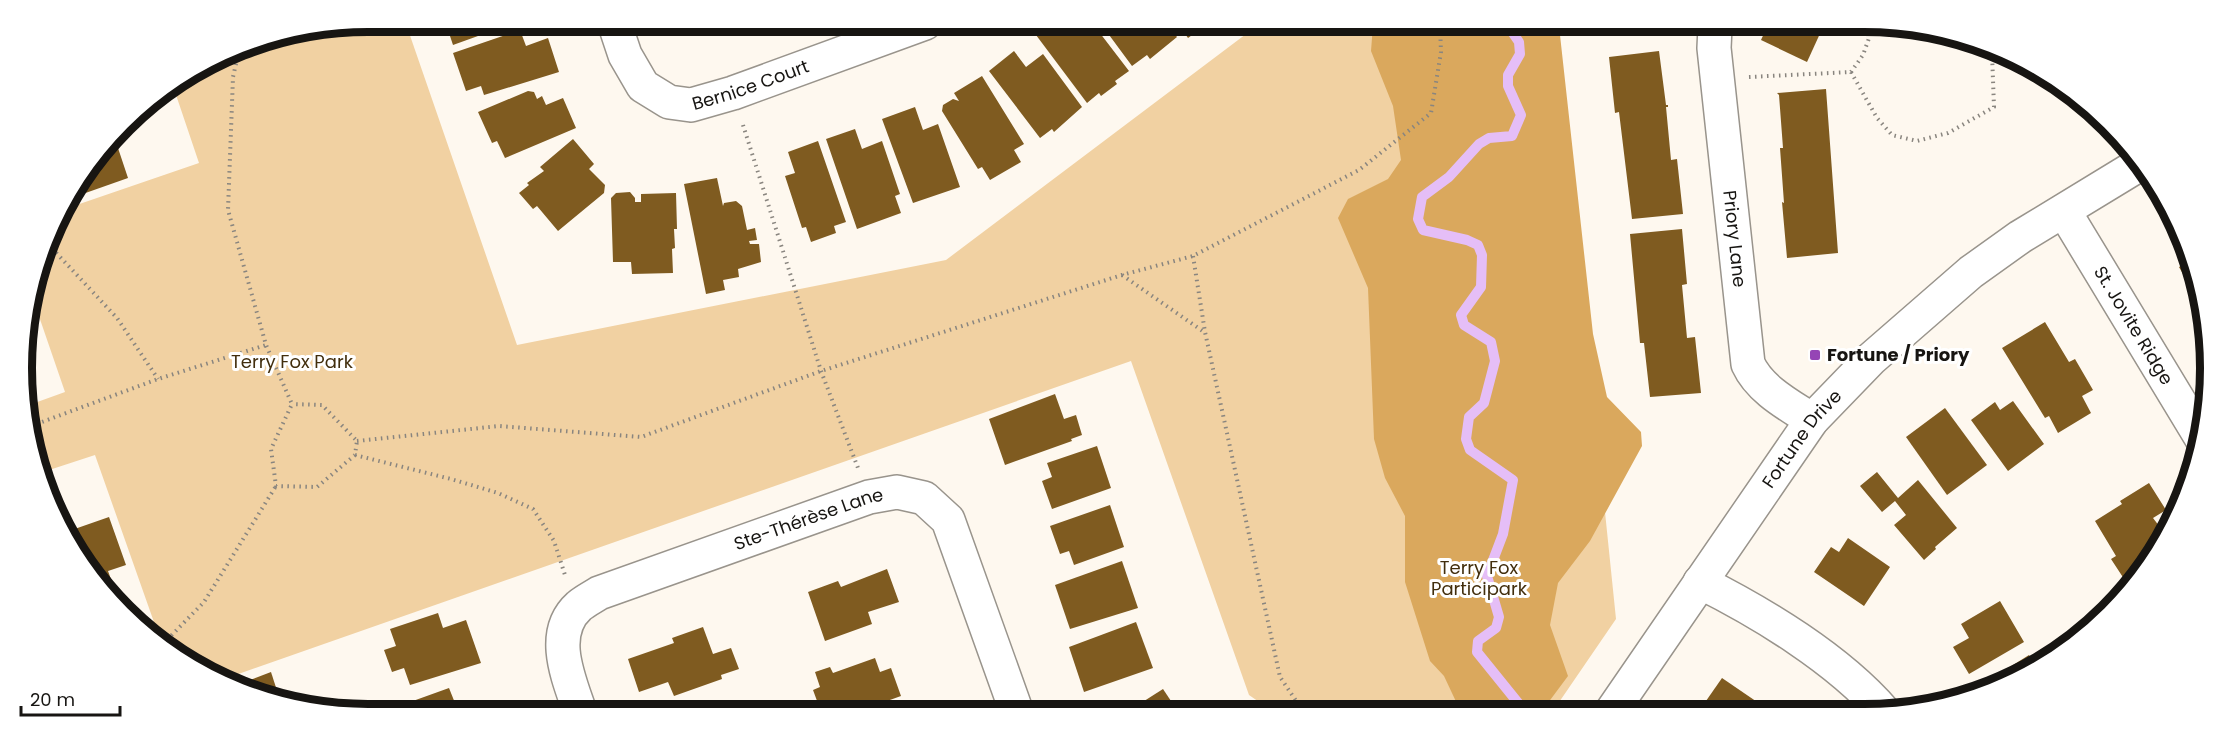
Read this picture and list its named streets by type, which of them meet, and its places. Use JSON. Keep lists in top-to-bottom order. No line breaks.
{"streets":{"street":["Bernice Court","Priory Lane","St. Jovite Ridge","Fortune Drive","Ste-Thérèse Lane"]},"crossings":[["Priory Lane","Fortune Drive"],["St. Jovite Ridge","Fortune Drive"]],"parks":["Terry Fox Park","Terry Fox Participark"],"places":{"transit":["Fortune / Priory"]},"scale_bar":"20 m"}
